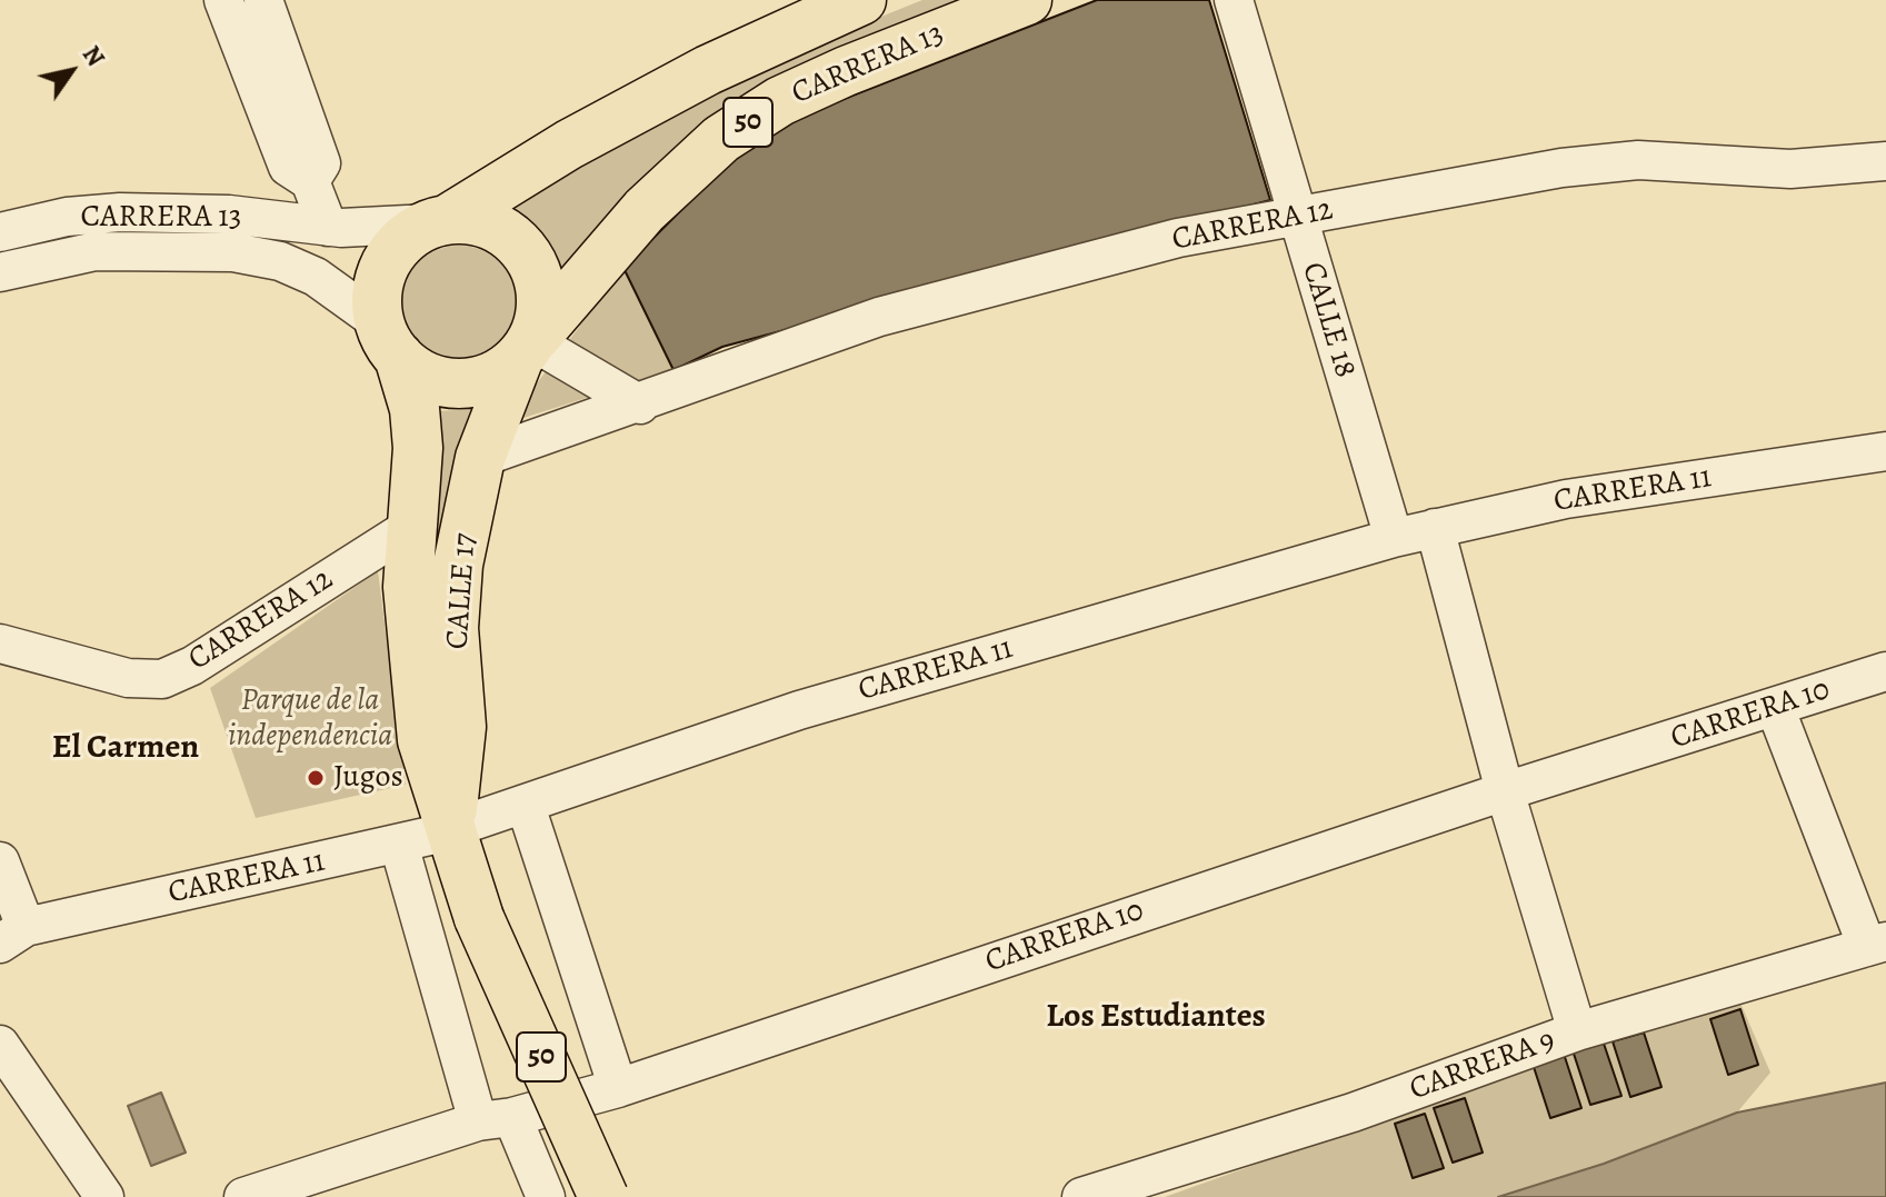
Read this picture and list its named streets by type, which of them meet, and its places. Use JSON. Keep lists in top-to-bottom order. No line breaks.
{"streets":{"highway":["CARRERA 13","50","CALLE 17"],"street":["CARRERA 12","CALLE 18","CARRERA 11","CARRERA 10","CARRERA 9"]},"crossings":[["CARRERA 13","50"],["CARRERA 13","CALLE 17"],["50","CALLE 17"],["CARRERA 12","CALLE 18"],["CARRERA 12","CALLE 17"],["CALLE 18","CARRERA 11"],["CARRERA 11","CALLE 17"]],"districts":["El Carmen","Los Estudiantes"],"parks":["Parque de la independencia"],"places":["Jugos"],"north":"top right"}
